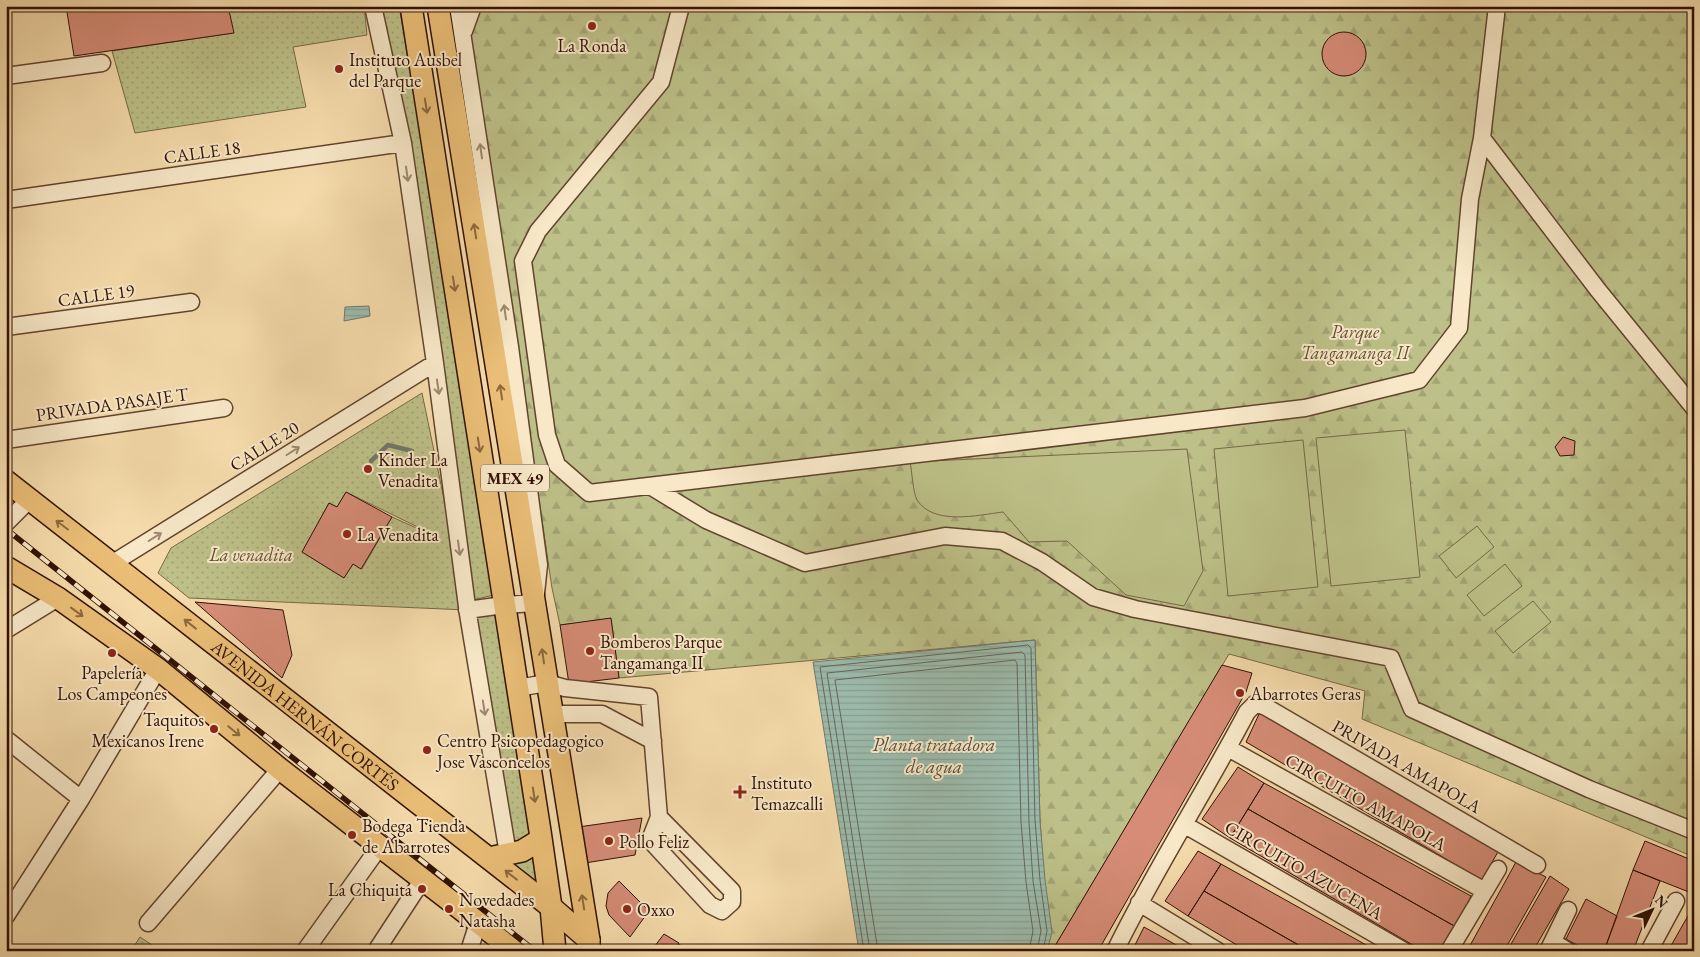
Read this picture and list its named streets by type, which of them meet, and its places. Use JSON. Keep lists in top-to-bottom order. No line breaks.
{"streets":{"main road":["MEX 49","AVENIDA HERNÁN CORTÉS"],"street":["CALLE 18","CALLE 19","PRIVADA PASAJE T","CALLE 20","PRIVADA AMAPOLA","CIRCUITO AMAPOLA","CIRCUITO AZUCENA"]},"crossings":[["CALLE 20","AVENIDA HERNÁN CORTÉS"],["MEX 49","AVENIDA HERNÁN CORTÉS"],["PRIVADA AMAPOLA","CIRCUITO AMAPOLA"]],"one_way":["CALLE 20"],"water":["Planta tratadora de agua"],"parks":["Parque Tangamanga II","La venadita"],"places":{"other":["La Ronda","Instituto Ausbel del Parque","Kinder La Venadita","La Venadita","Bomberos Parque Tangamanga II","Papelería Los Campeones","Abarrotes Geras","Taquitos Mexicanos Irene","Centro Psicopedagogico Jose Vasconcelos","Bodega Tienda de Abarrotes","Pollo Feliz","La Chiquita","Novedades Natasha","Oxxo"],"health":["Instituto Temazcalli"]},"north":"top right"}
